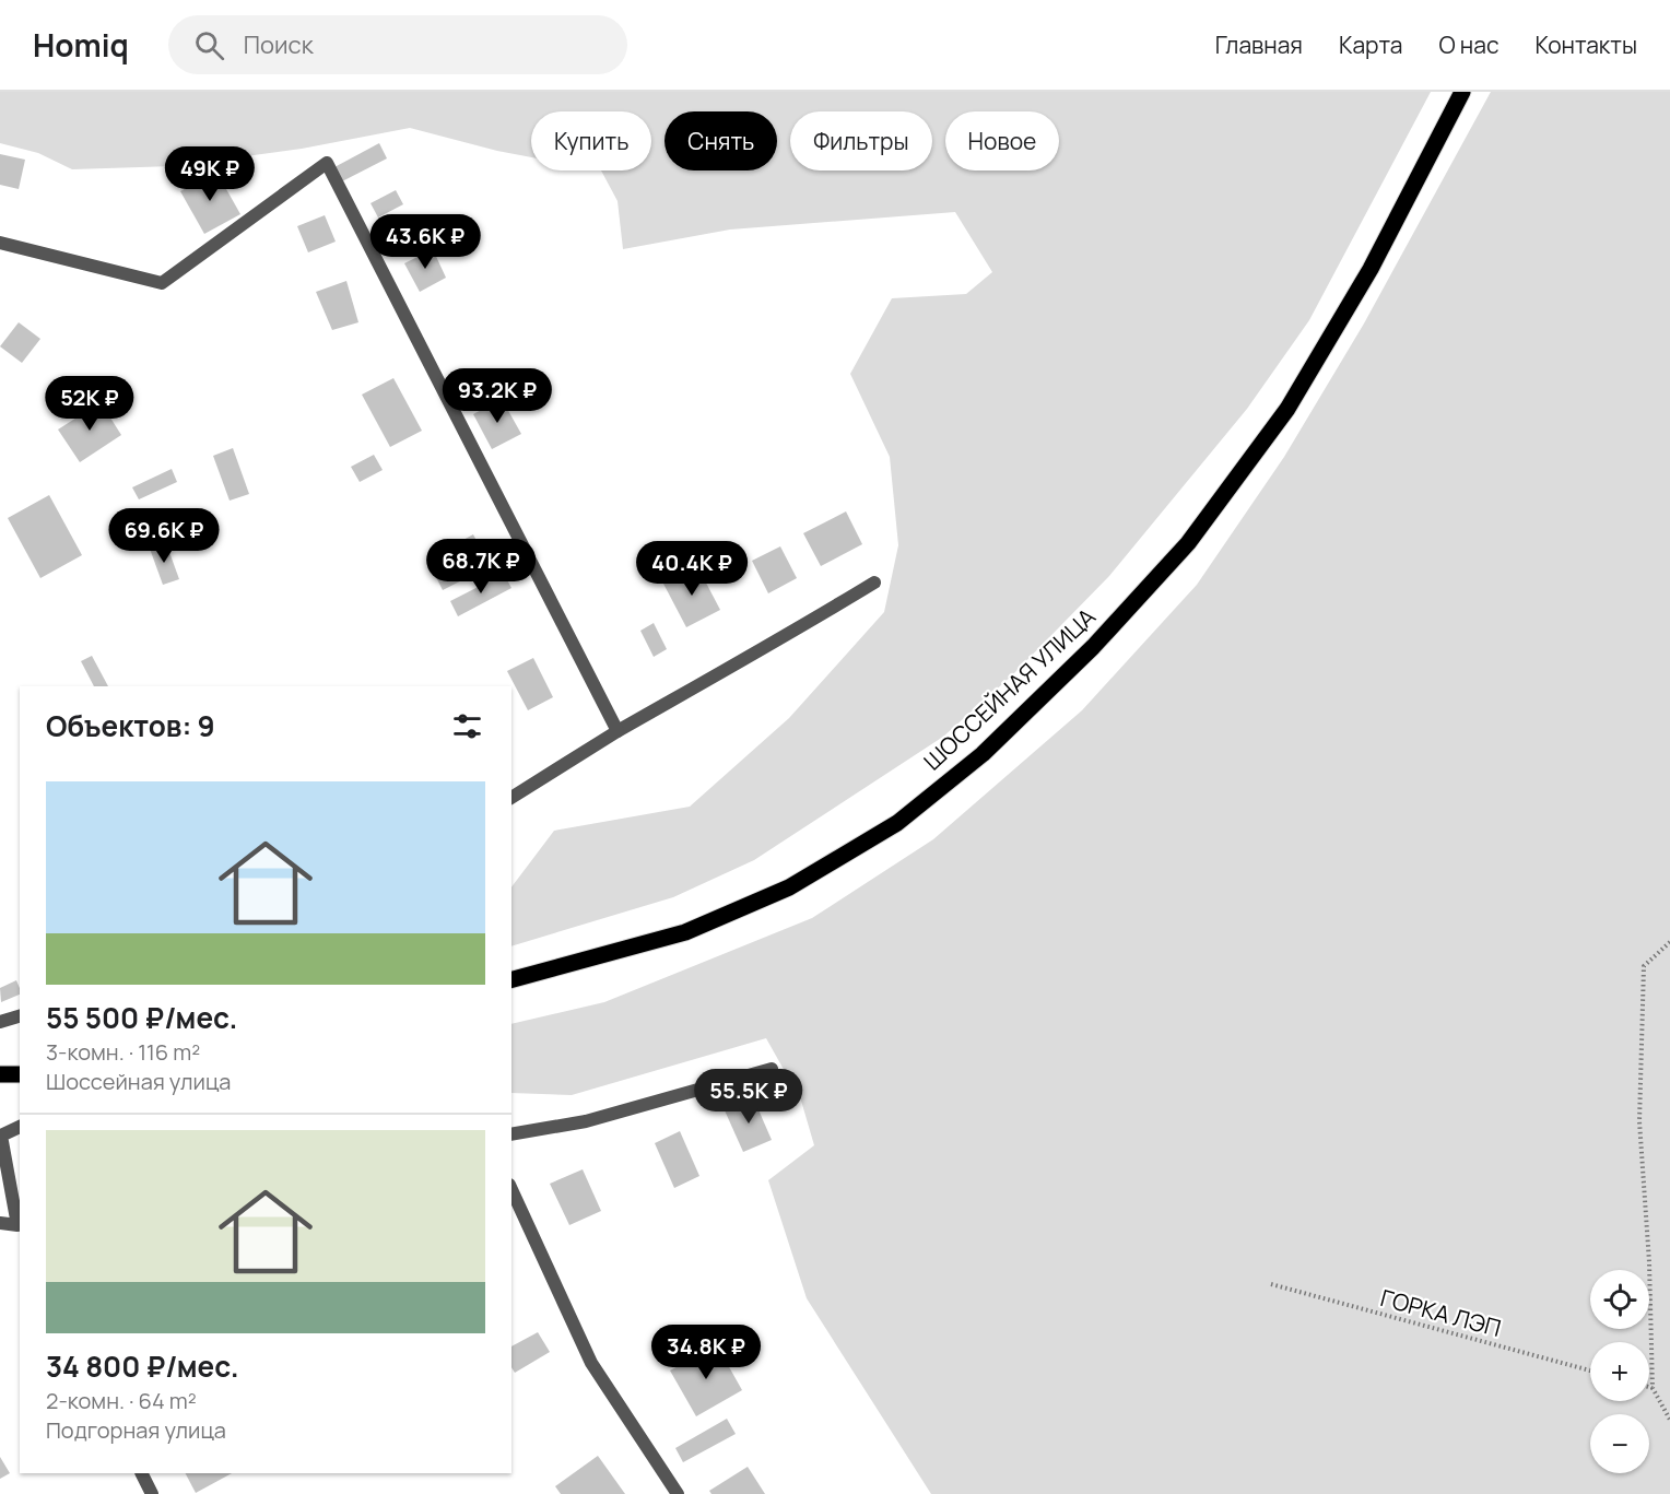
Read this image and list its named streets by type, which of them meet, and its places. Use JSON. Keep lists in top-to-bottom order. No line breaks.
{"streets":{"main road":["ШОССЕЙНАЯ УЛИЦА"],"path":["ГОРКА ЛЭП"]},"page":{"header":"Homiq","search":"Поиск","nav":["Главная","Карта","О нас","Контакты"],"chip":["Купить","Снять","Фильтры","Новое"],"price":["49K ₽","43.6K ₽","93.2K ₽","52K ₽","69.6K ₽","68.7K ₽","40.4K ₽","55.5K ₽","34.8K ₽"],"heading":"Объектов: 9","list":[{"name":"55 500 ₽/мес.","note":"3-комн. · 116 m² · Шоссейная улица"},{"name":"34 800 ₽/мес.","note":"2-комн. · 64 m² · Подгорная улица"}],"map_buttons":["+","−"]}}
